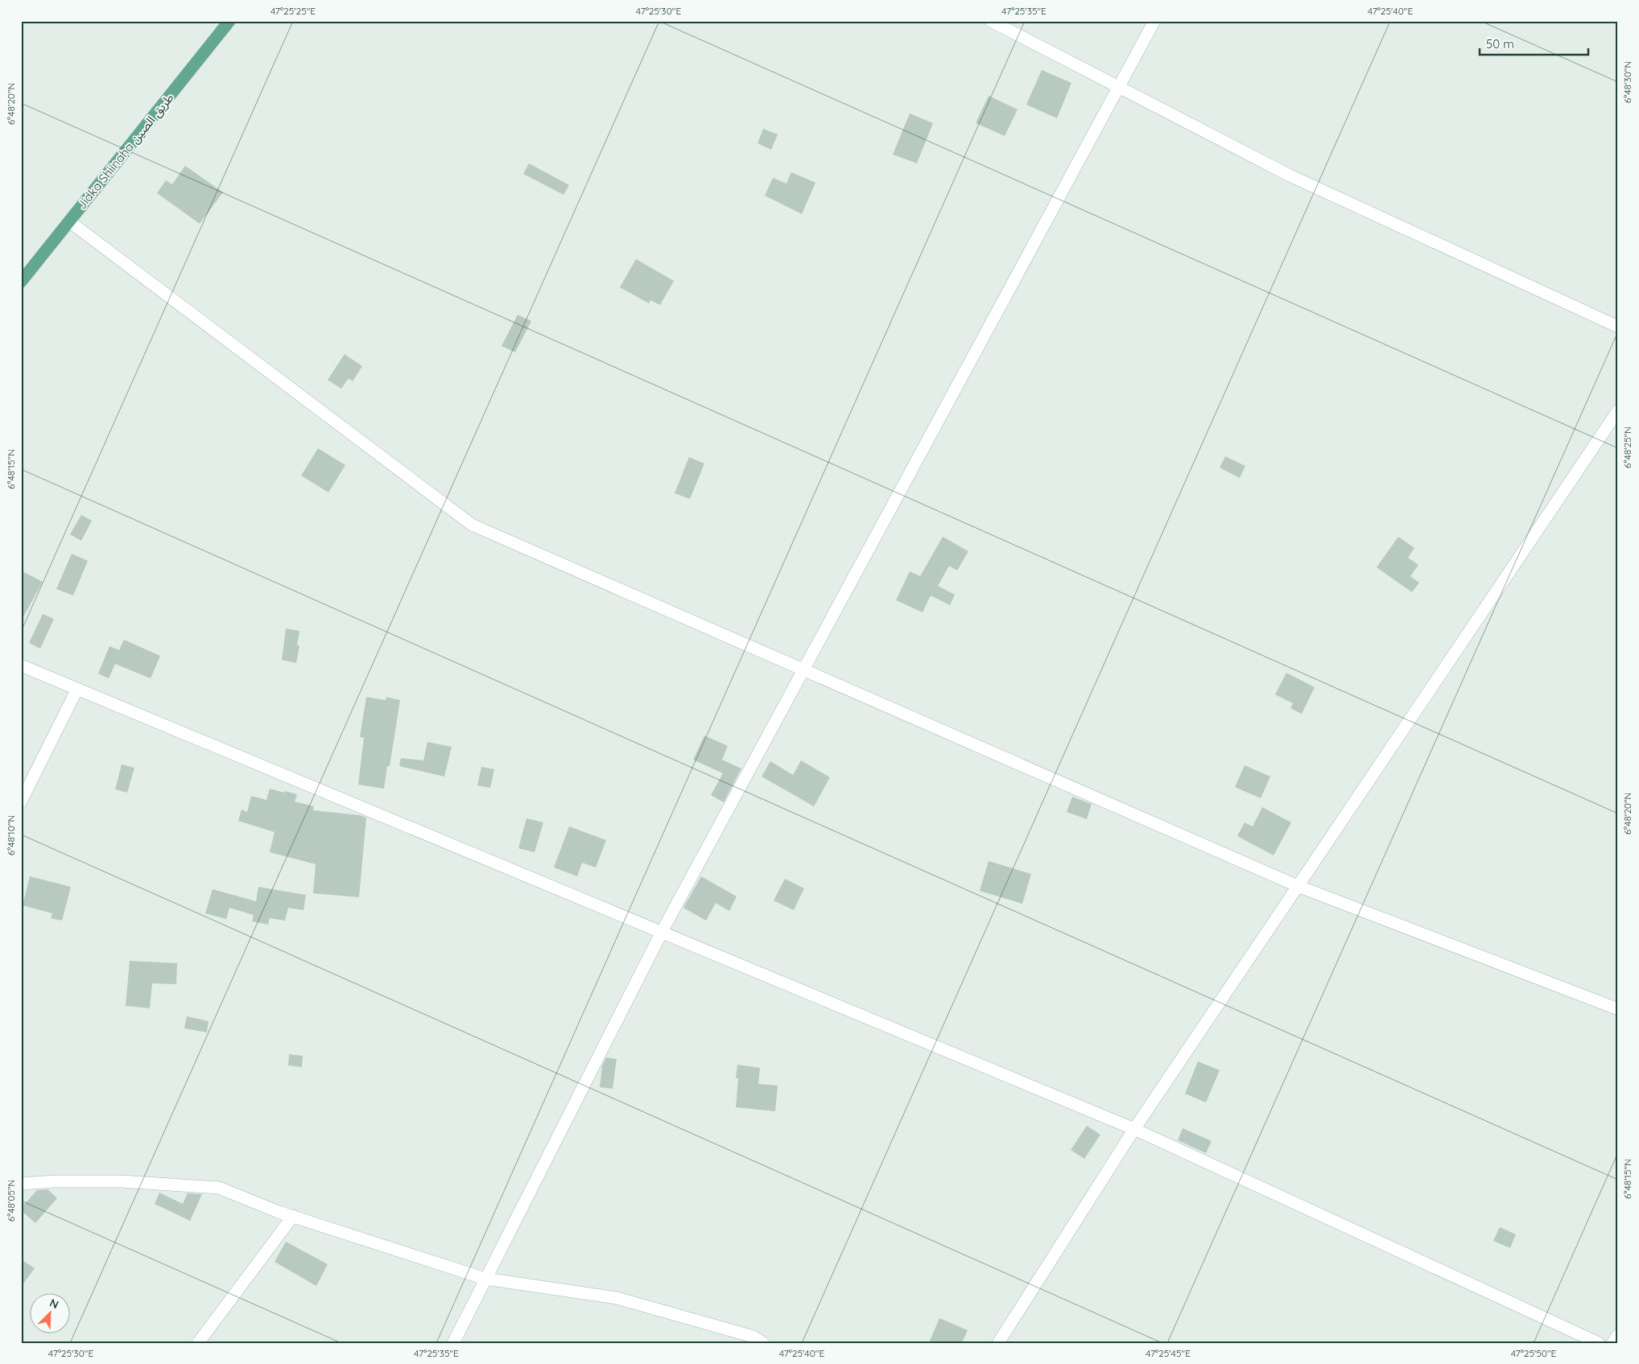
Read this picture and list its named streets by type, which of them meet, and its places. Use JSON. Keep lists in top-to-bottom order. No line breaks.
{"streets":{"main road":["Jidka Shiinaha طريق الصين"]},"scale_bar":"50 m","north":"top right","coordinates":["47°25'25\"E","47°25'30\"E","47°25'35\"E","47°25'40\"E","6°48'30\"N","6°48'20\"N","6°48'25\"N","6°48'15\"N","6°48'10\"N","6°48'05\"N","47°25'45\"E","47°25'50\"E"]}
